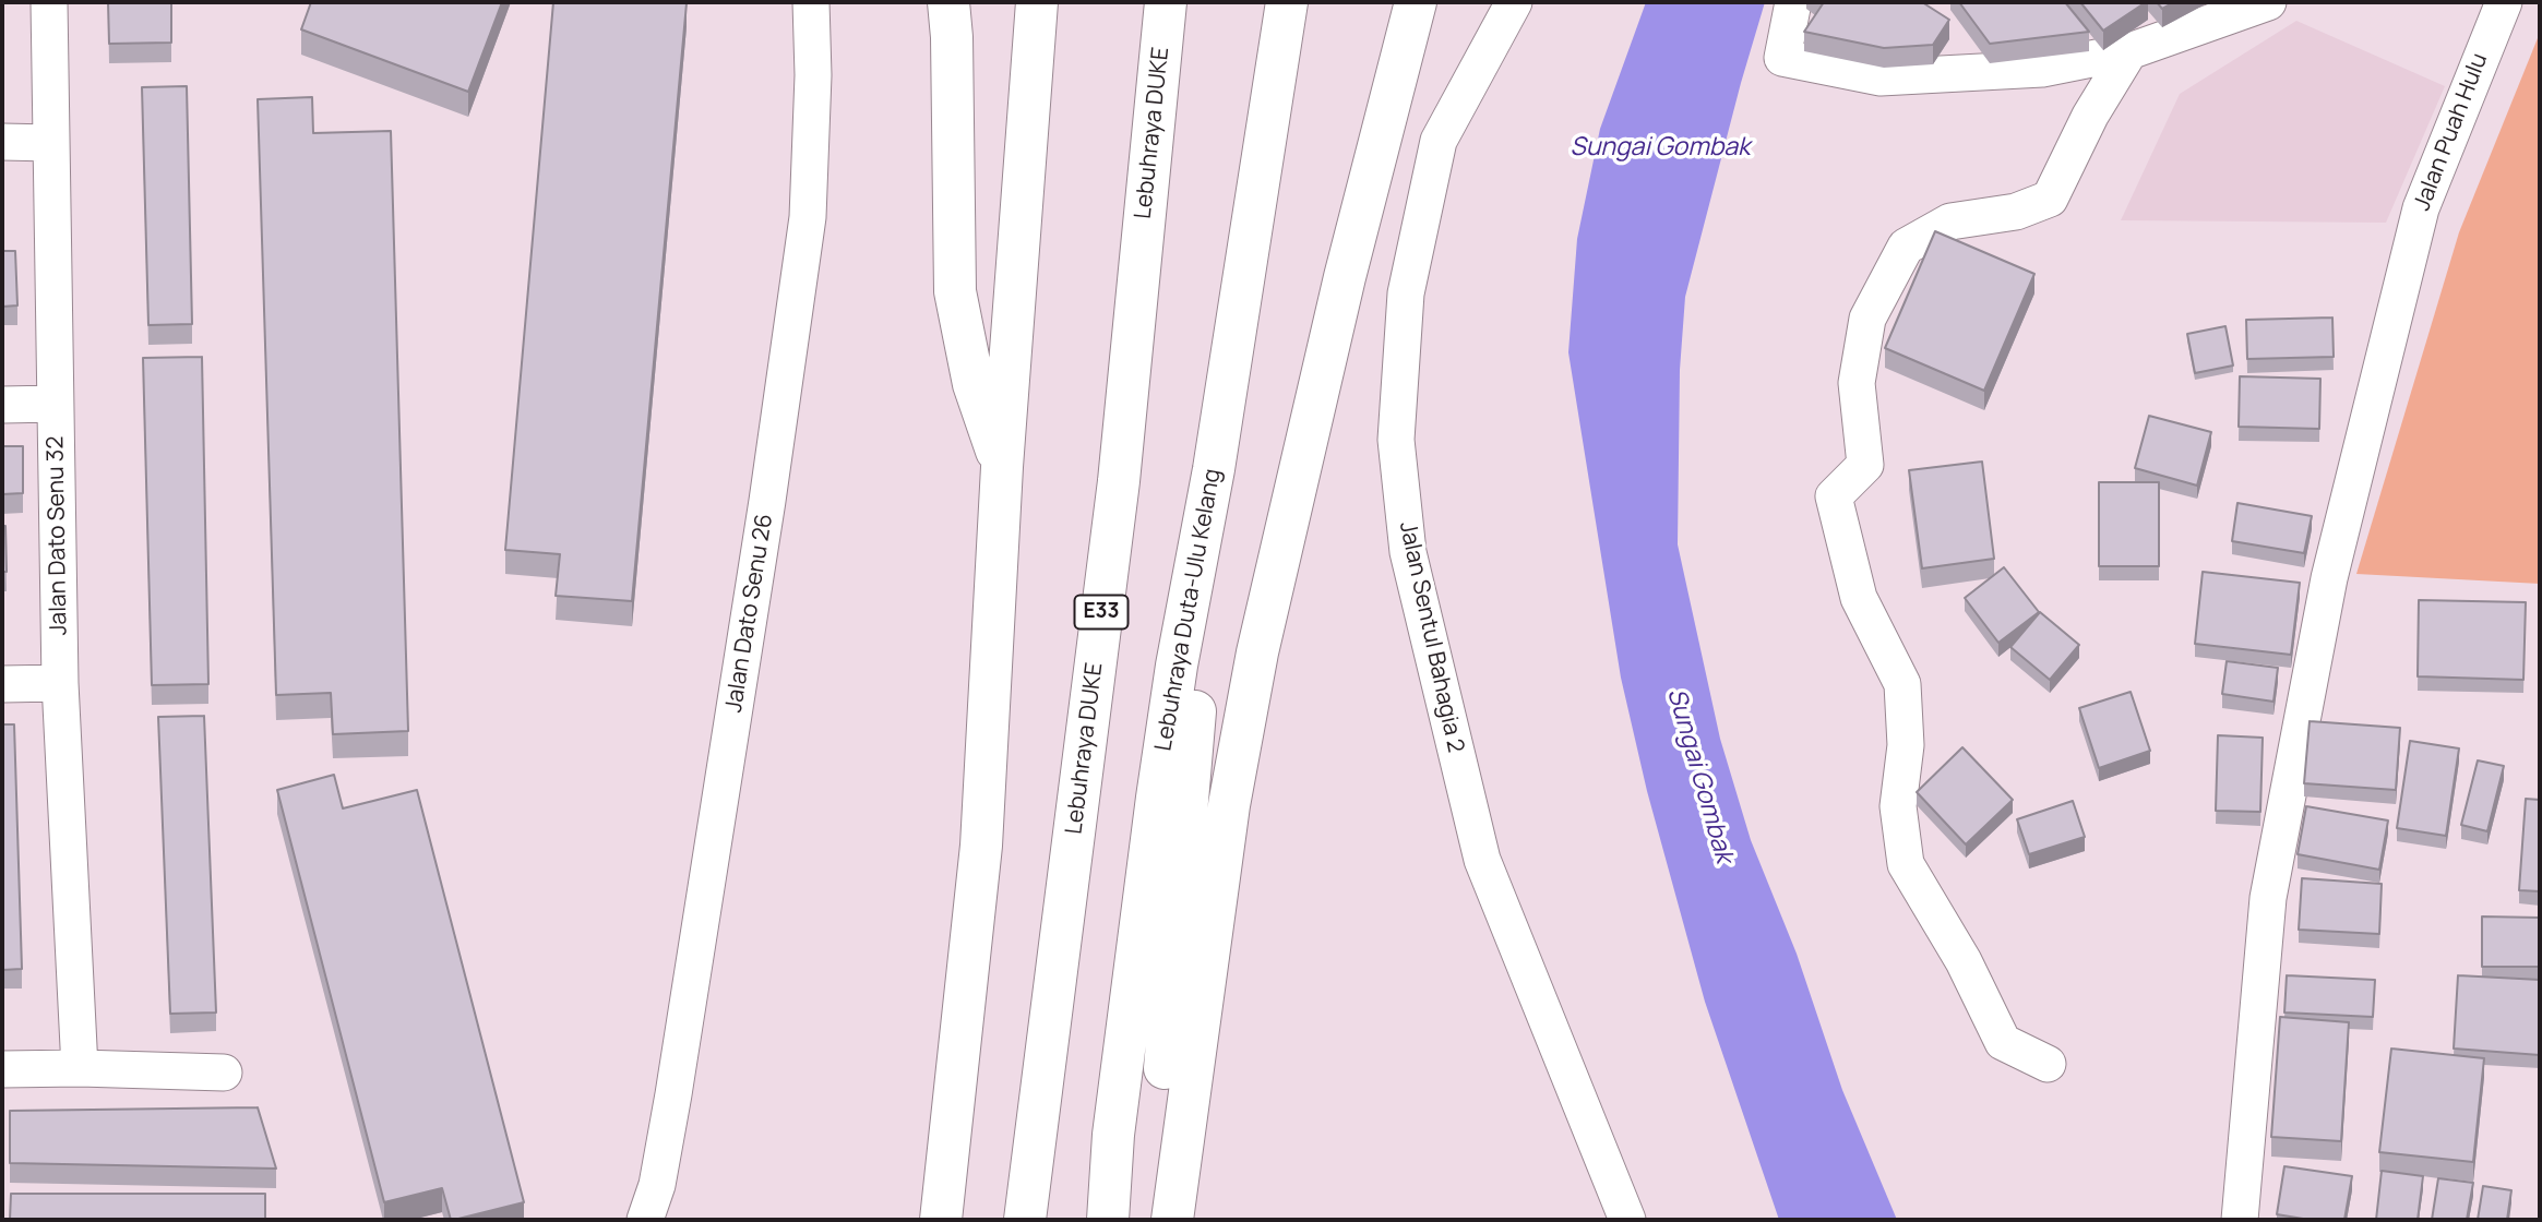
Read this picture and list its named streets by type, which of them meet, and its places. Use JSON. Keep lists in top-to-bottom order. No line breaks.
{"streets":{"highway":["Lebuhraya DUKE","Lebuhraya Duta-Ulu Kelang","E33"],"street":["Jalan Puah Hulu","Jalan Dato Senu 32","Jalan Dato Senu 26","Jalan Sentul Bahagia 2"]},"water":["Sungai Gombak"]}
